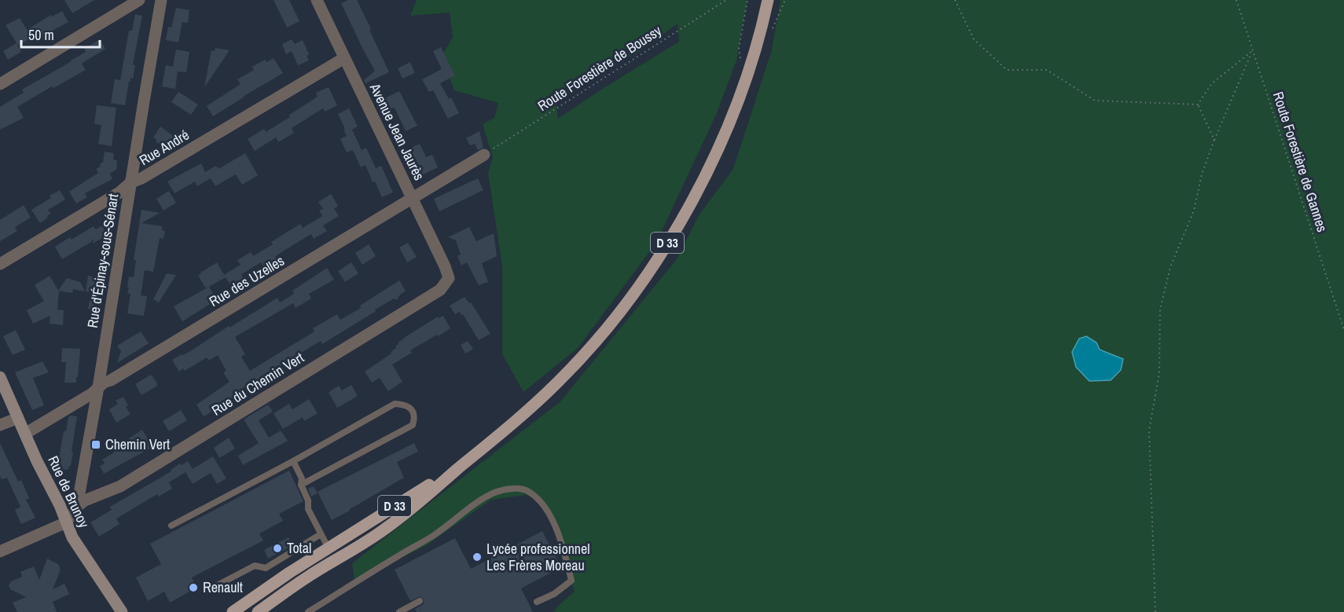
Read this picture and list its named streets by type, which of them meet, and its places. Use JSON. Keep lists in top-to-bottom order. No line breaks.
{"streets":{"main road":["D 33"],"street":["Avenue Jean Jaurès","Rue André","Rue d'Épinay-sous-Sénart","Rue des Uzelles","Rue du Chemin Vert","Rue de Brunoy"],"path":["Route Forestière de Boussy","Route Forestière de Gannes"]},"crossings":[["Route Forestière de Boussy","Rue des Uzelles"],["Avenue Jean Jaurès","Rue André"],["Avenue Jean Jaurès","Rue des Uzelles"],["Avenue Jean Jaurès","Rue du Chemin Vert"],["Rue André","Rue d'Épinay-sous-Sénart"],["Rue d'Épinay-sous-Sénart","Rue des Uzelles"],["Rue d'Épinay-sous-Sénart","Rue du Chemin Vert"],["Rue d'Épinay-sous-Sénart","Rue de Brunoy"],["Rue des Uzelles","Rue de Brunoy"]],"places":{"transit":["Chemin Vert"],"other":["Total","Lycée professionnel Les Frères Moreau","Renault"]},"scale_bar":"50 m"}
